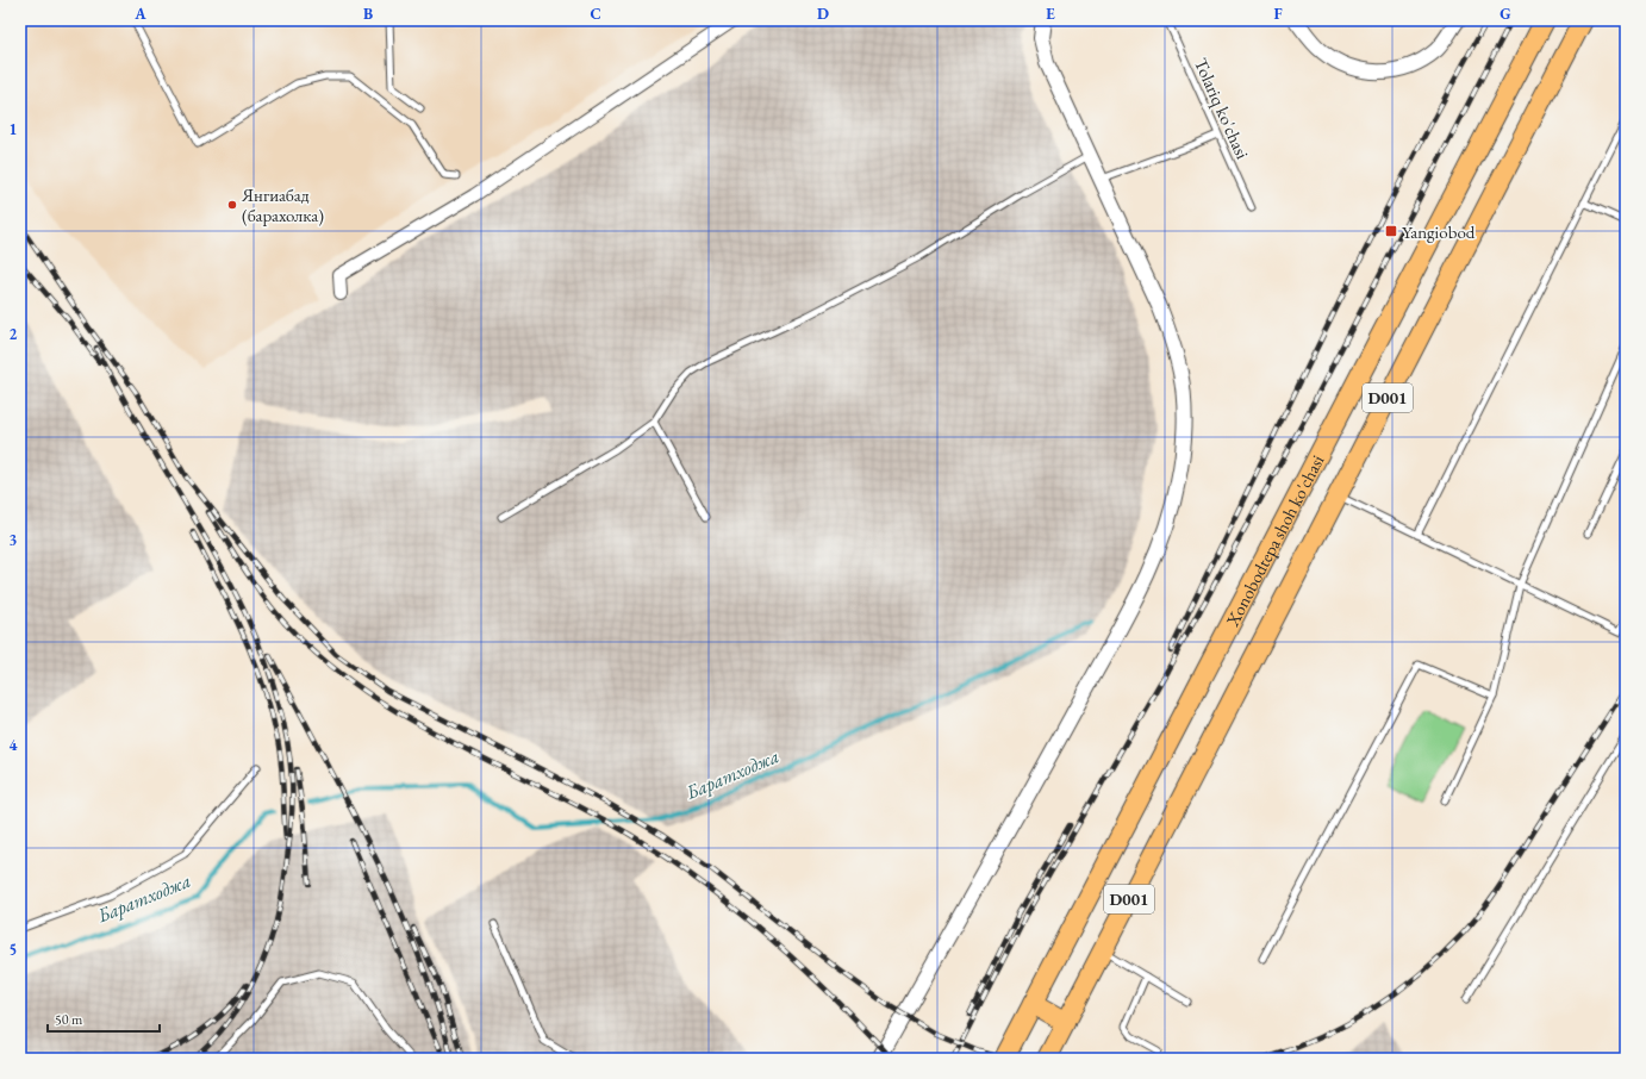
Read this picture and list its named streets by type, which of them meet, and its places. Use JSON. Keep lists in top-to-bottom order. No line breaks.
{"streets":{"highway":["D001","Xonobodtepa shoh ko'chasi"],"lane":["Tolariq ko'chasi"]},"water":["Баратходжа"],"places":{"other":["Янгиабад (барахолка)"],"transit":["Yangiobod"]},"scale_bar":"50 m","grid":{"columns":["A","B","C","D","E","F","G"],"rows":["1","2","3","4","5"]}}
